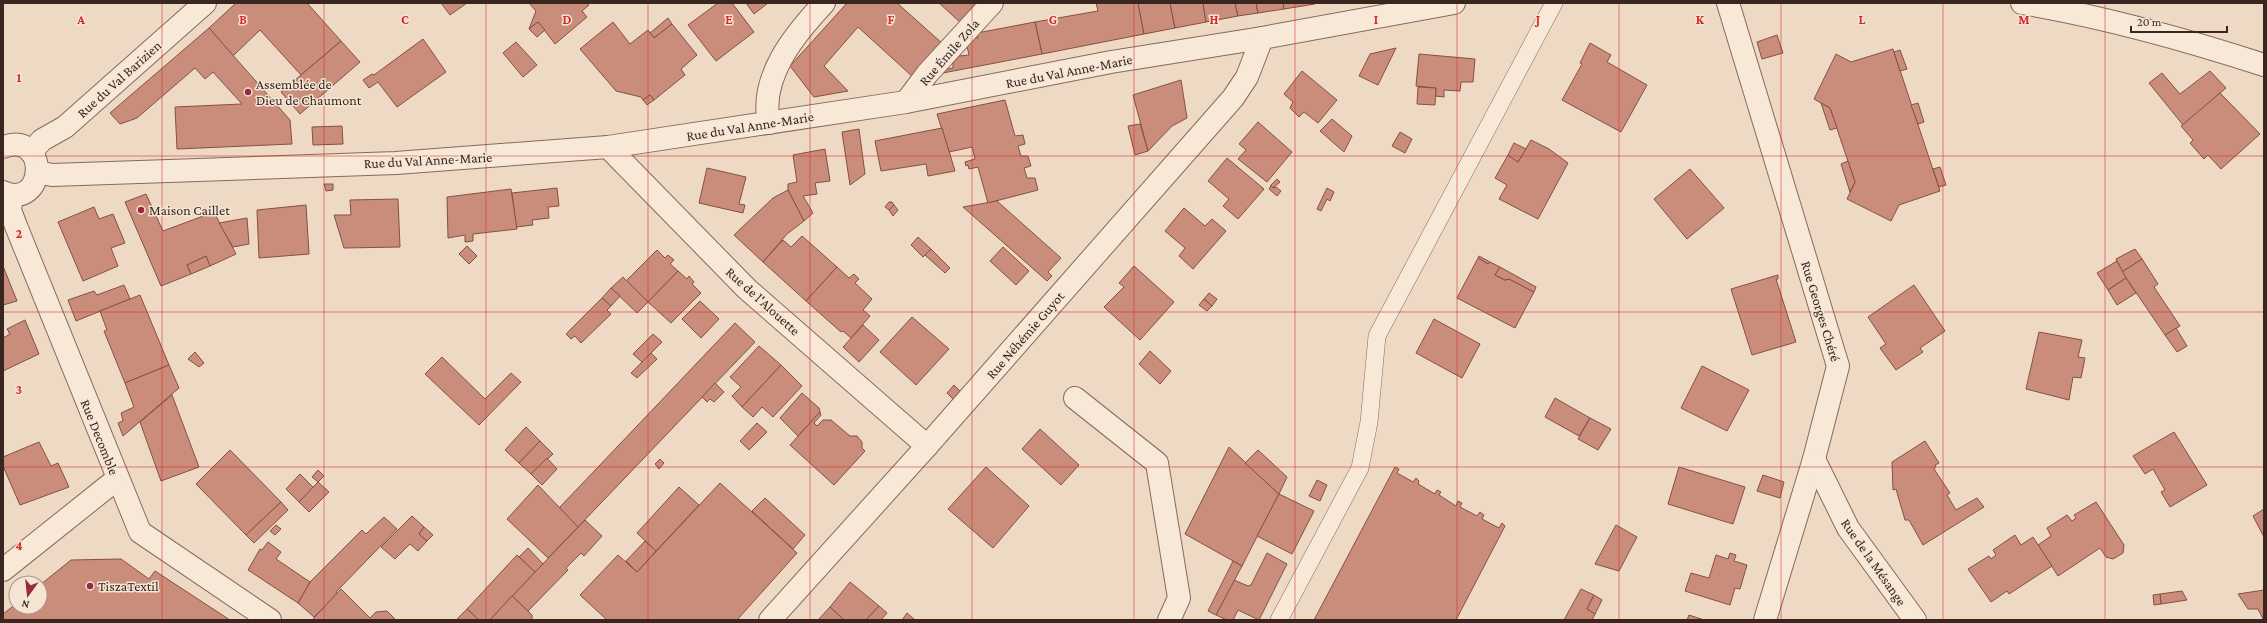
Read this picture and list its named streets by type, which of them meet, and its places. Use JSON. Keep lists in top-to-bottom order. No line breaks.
{"streets":{"street":["Rue Émile Zola","Rue du Val Anne-Marie","Rue du Val Barizien","Rue de l'Alouette","Rue Georges Chéré","Rue Néhémie Guyot","Rue Decomble","Rue de la Mésange"]},"crossings":[["Rue Émile Zola","Rue du Val Anne-Marie"],["Rue du Val Anne-Marie","Rue de l'Alouette"],["Rue du Val Anne-Marie","Rue Néhémie Guyot"],["Rue de l'Alouette","Rue Néhémie Guyot"],["Rue Georges Chéré","Rue de la Mésange"]],"places":["Assemblée de Dieu de Chaumont","Maison Caillet","TiszaTextil"],"scale_bar":"20 m","north":"bottom","grid":{"columns":["A","B","C","D","E","F","G","H","I","J","K","L","M"],"rows":["1","2","3","4"]}}
